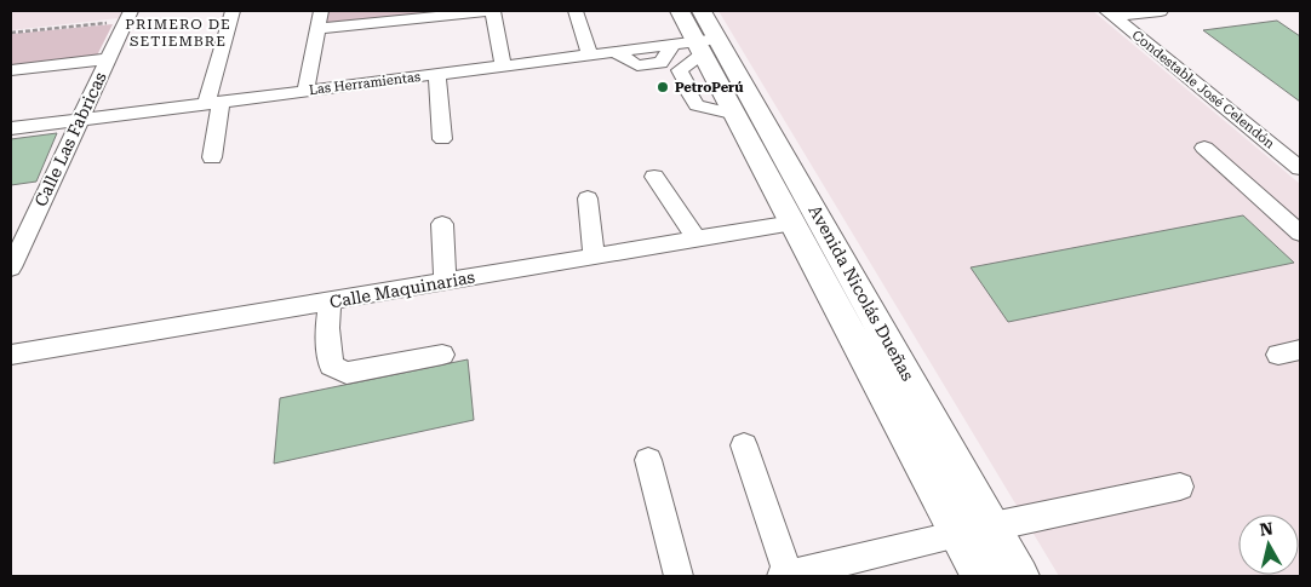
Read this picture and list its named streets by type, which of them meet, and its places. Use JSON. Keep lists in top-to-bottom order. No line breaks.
{"streets":{"main road":["Avenida Nicolás Dueñas"],"street":["Las Herramientas","Condestable José Celendón","Calle Las Fabricas","Calle Maquinarias"]},"crossings":[["Las Herramientas","Calle Las Fabricas"],["Las Herramientas","Avenida Nicolás Dueñas"],["Calle Maquinarias","Avenida Nicolás Dueñas"]],"districts":["PRIMERO DE SETIEMBRE"],"places":["PetroPerú"],"north":"top"}
